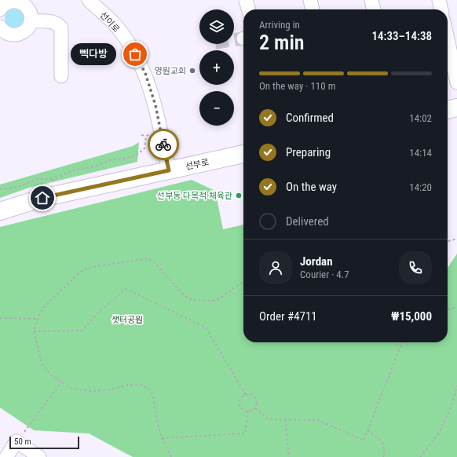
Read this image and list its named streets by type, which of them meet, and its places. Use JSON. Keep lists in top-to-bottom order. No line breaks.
{"streets":{"main road":["선부로"],"street":["선이로"]},"crossings":[["선이로","선부로"]],"parks":["샛터공원"],"places":["뻭다방","영원교회","선부동 다목적 체육관"],"scale_bar":"50 m","page":{"map_buttons":["+","−"],"heading":["2 min","Arriving in","14:33–14:38"],"panel":["Jordan","Courier · 4.7","Order #4711","₩15,000"],"bubble":"뻭다방","bar":"On the way · 110 m","list":[["Confirmed","14:02"],["Preparing","14:14"],["On the way","14:20"],"Delivered"],"scale":"50 m"}}
